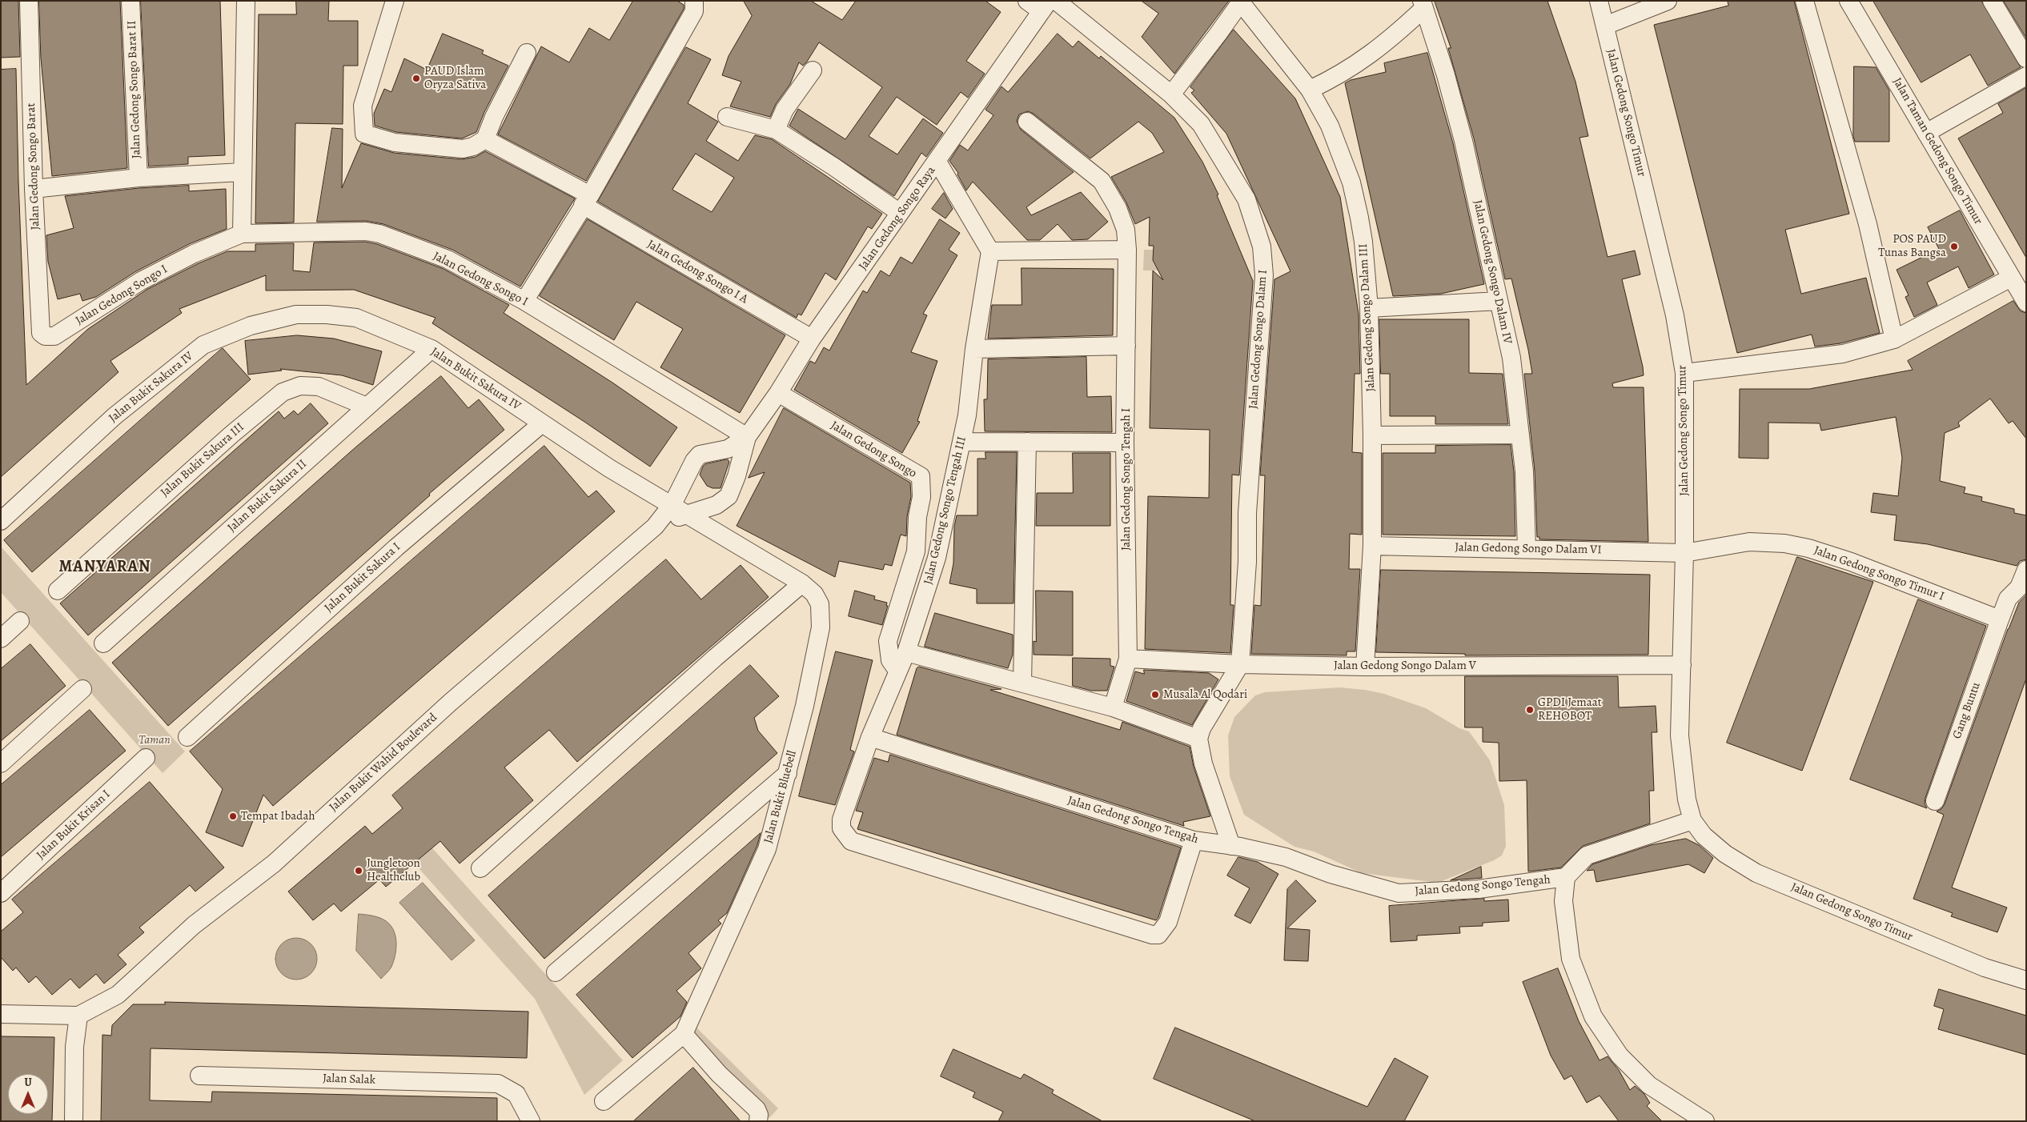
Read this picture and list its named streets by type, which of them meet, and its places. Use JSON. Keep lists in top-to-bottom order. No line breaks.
{"streets":{"street":["Jalan Gedong Songo Barat II","Jalan Gedong Songo Timur","Jalan Taman Gedong Songo Timur","Jalan Gedong Songo Barat","Jalan Gedong Songo Raya","Jalan Gedong Songo I A","Jalan Gedong Songo Dalam IV","Jalan Gedong Songo I","Jalan Gedong Songo Dalam III","Jalan Gedong Songo Dalam I","Jalan Bukit Sakura IV","Jalan Gedong Songo","Jalan Bukit Sakura III","Jalan Gedong Songo Tengah I","Jalan Bukit Sakura II","Jalan Gedong Songo Tengah III","Jalan Gedong Songo Dalam VI","Jalan Gedong Songo Timur I","Jalan Bukit Sakura I","Jalan Gedong Songo Dalam V","Gang Buntu","Jalan Bukit Wahid Boulevard","Jalan Bukit Bluebell","Jalan Gedong Songo Tengah","Jalan Bukit Krisan I","Jalan Salak"]},"crossings":[["Jalan Gedong Songo Timur","Jalan Gedong Songo Dalam VI"],["Jalan Gedong Songo Timur","Jalan Gedong Songo Timur I"],["Jalan Gedong Songo Timur","Jalan Gedong Songo Dalam V"],["Jalan Gedong Songo Barat","Jalan Gedong Songo I"],["Jalan Gedong Songo Raya","Jalan Gedong Songo I A"],["Jalan Gedong Songo Raya","Jalan Gedong Songo I"],["Jalan Gedong Songo Raya","Jalan Gedong Songo"],["Jalan Gedong Songo Raya","Jalan Bukit Wahid Boulevard"],["Jalan Gedong Songo Dalam IV","Jalan Gedong Songo Dalam VI"],["Jalan Gedong Songo I","Jalan Bukit Wahid Boulevard"],["Jalan Gedong Songo Dalam III","Jalan Gedong Songo Dalam VI"],["Jalan Gedong Songo Dalam III","Jalan Gedong Songo Dalam V"],["Jalan Gedong Songo Dalam I","Jalan Gedong Songo Dalam V"],["Jalan Bukit Sakura IV","Jalan Bukit Sakura II"],["Jalan Bukit Sakura IV","Jalan Bukit Sakura I"],["Jalan Bukit Sakura IV","Jalan Bukit Wahid Boulevard"],["Jalan Bukit Sakura IV","Jalan Bukit Bluebell"],["Jalan Gedong Songo","Jalan Gedong Songo Tengah III"],["Jalan Bukit Sakura III","Jalan Bukit Sakura II"],["Jalan Gedong Songo Tengah I","Jalan Gedong Songo Dalam V"],["Jalan Gedong Songo Tengah III","Jalan Gedong Songo Tengah"],["Jalan Gedong Songo Dalam VI","Jalan Gedong Songo Timur I"],["Jalan Gedong Songo Timur I","Gang Buntu"],["Jalan Bukit Wahid Boulevard","Jalan Bukit Bluebell"]],"districts":["MANYARAN"],"parks":["Taman"],"places":["PAUD Islam Oryza Sativa","POS PAUD Tunas Bangsa","Musala Al Qodari","GPDI Jemaat REHOBOT","Tempat Ibadah","Jungletoon Healthclub"],"north":"top"}
